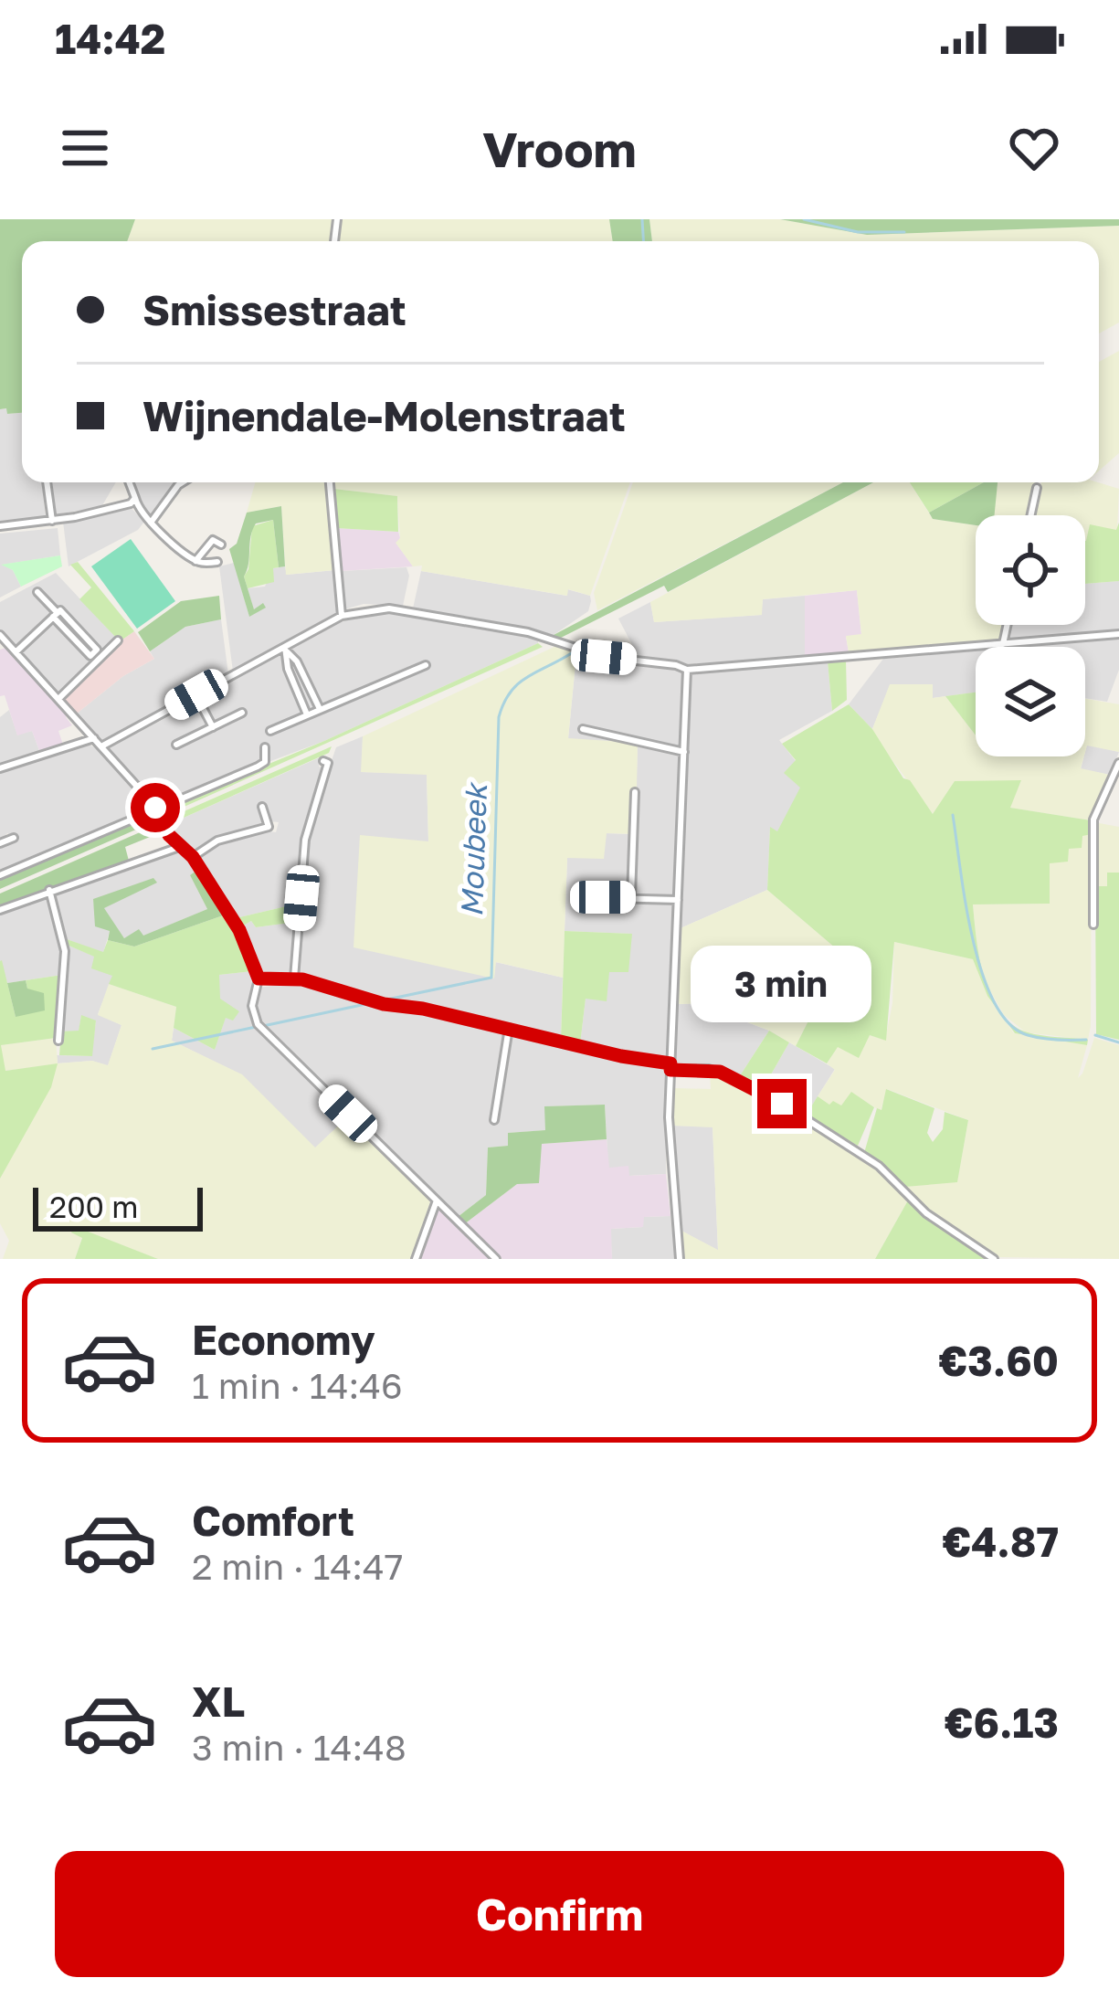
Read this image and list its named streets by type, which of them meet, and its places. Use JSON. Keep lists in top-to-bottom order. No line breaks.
{"water":["Moubeek"],"scale_bar":"200 m","page":{"status":"14:42","header":"Vroom","banner":["Smissestraat","Wijnendale-Molenstraat"],"bubble":"3 min","scale":"200 m","list":[{"name":"Economy","note":"1 min · 14:46","value":"€3.60"},{"name":"Comfort","note":"2 min · 14:47","value":"€4.87"},{"name":"XL","note":"3 min · 14:48","value":"€6.13"}],"buttons":"Confirm"}}
